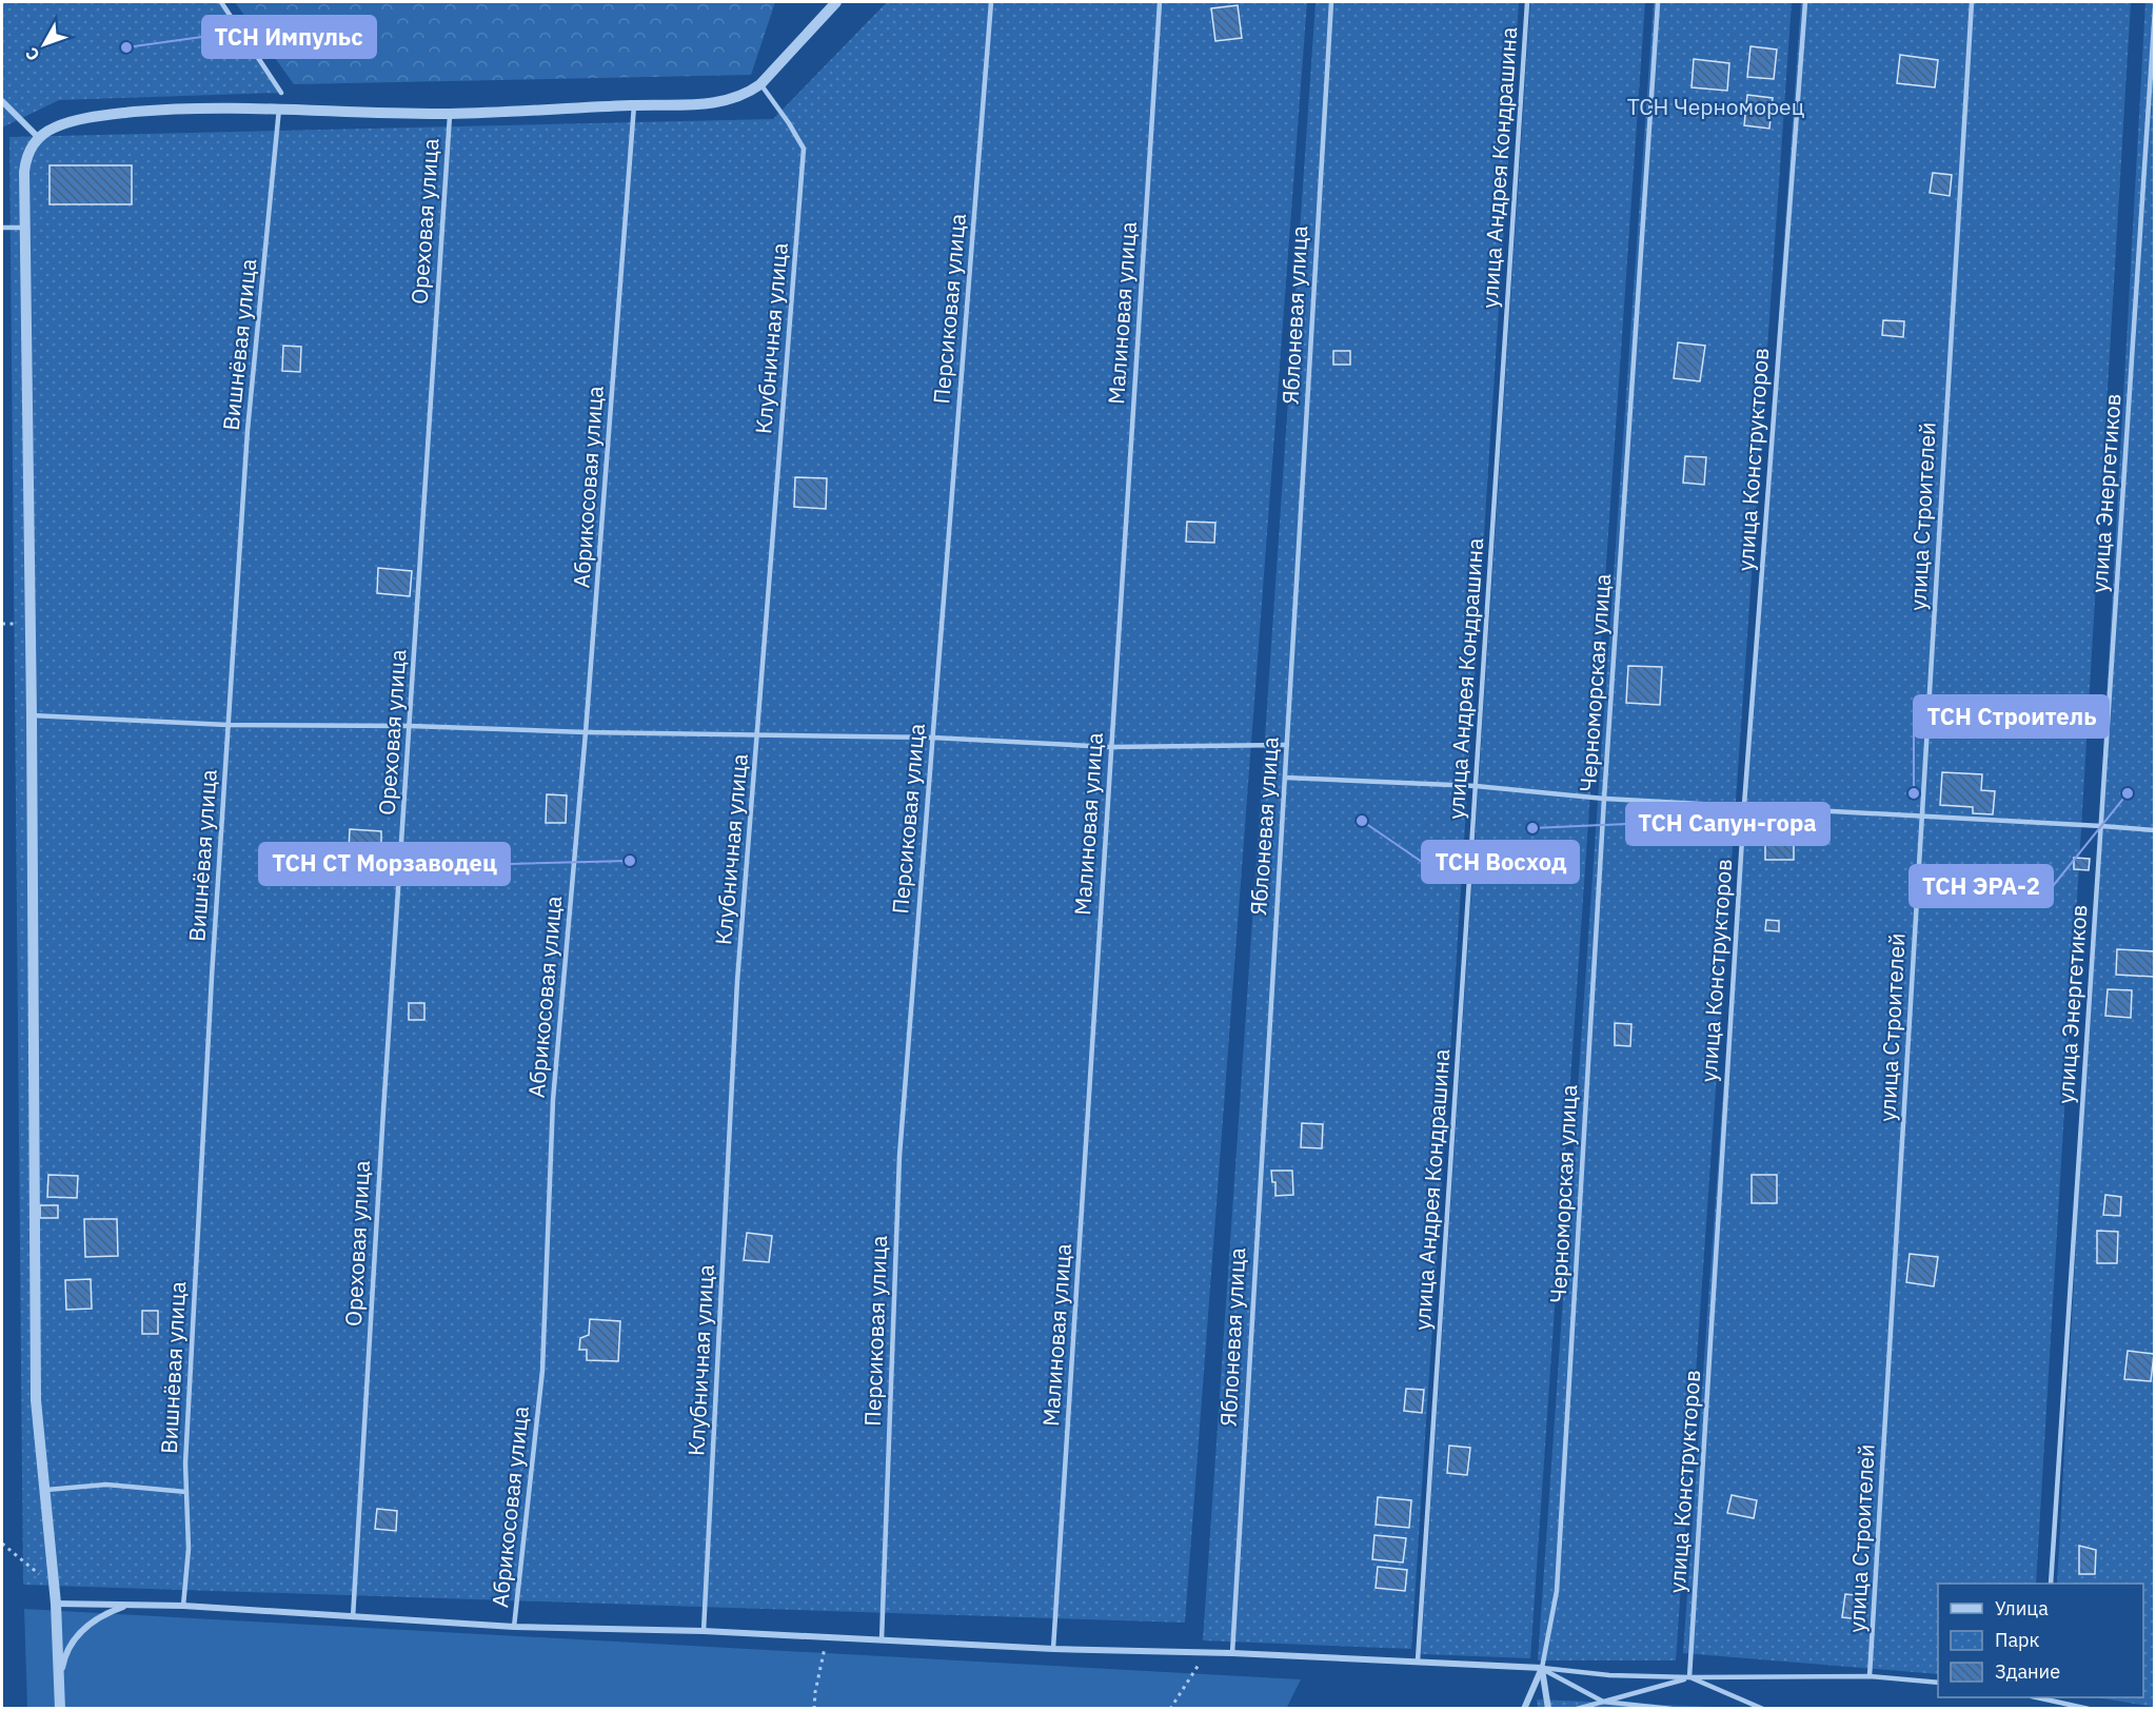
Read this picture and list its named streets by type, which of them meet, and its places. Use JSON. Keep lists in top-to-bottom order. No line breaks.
{"streets":{"lane":["улица Андрея Кондрашина","Ореховая улица","Персиковая улица","Малиновая улица","Яблоневая улица","Клубничная улица","Вишнёвая улица","улица Конструкторов","Абрикосовая улица","улица Энергетиков","улица Строителей","Черноморская улица"]},"parks":["ТСН Черноморец"],"places":["ТСН Импульс","ТСН Строитель","ТСН ЭРА-2","ТСН Восход","ТСН Сапун-гора","ТСН СТ Морзаводец"],"legend":["Улица","Парк","Здание"],"north":"bottom left"}
